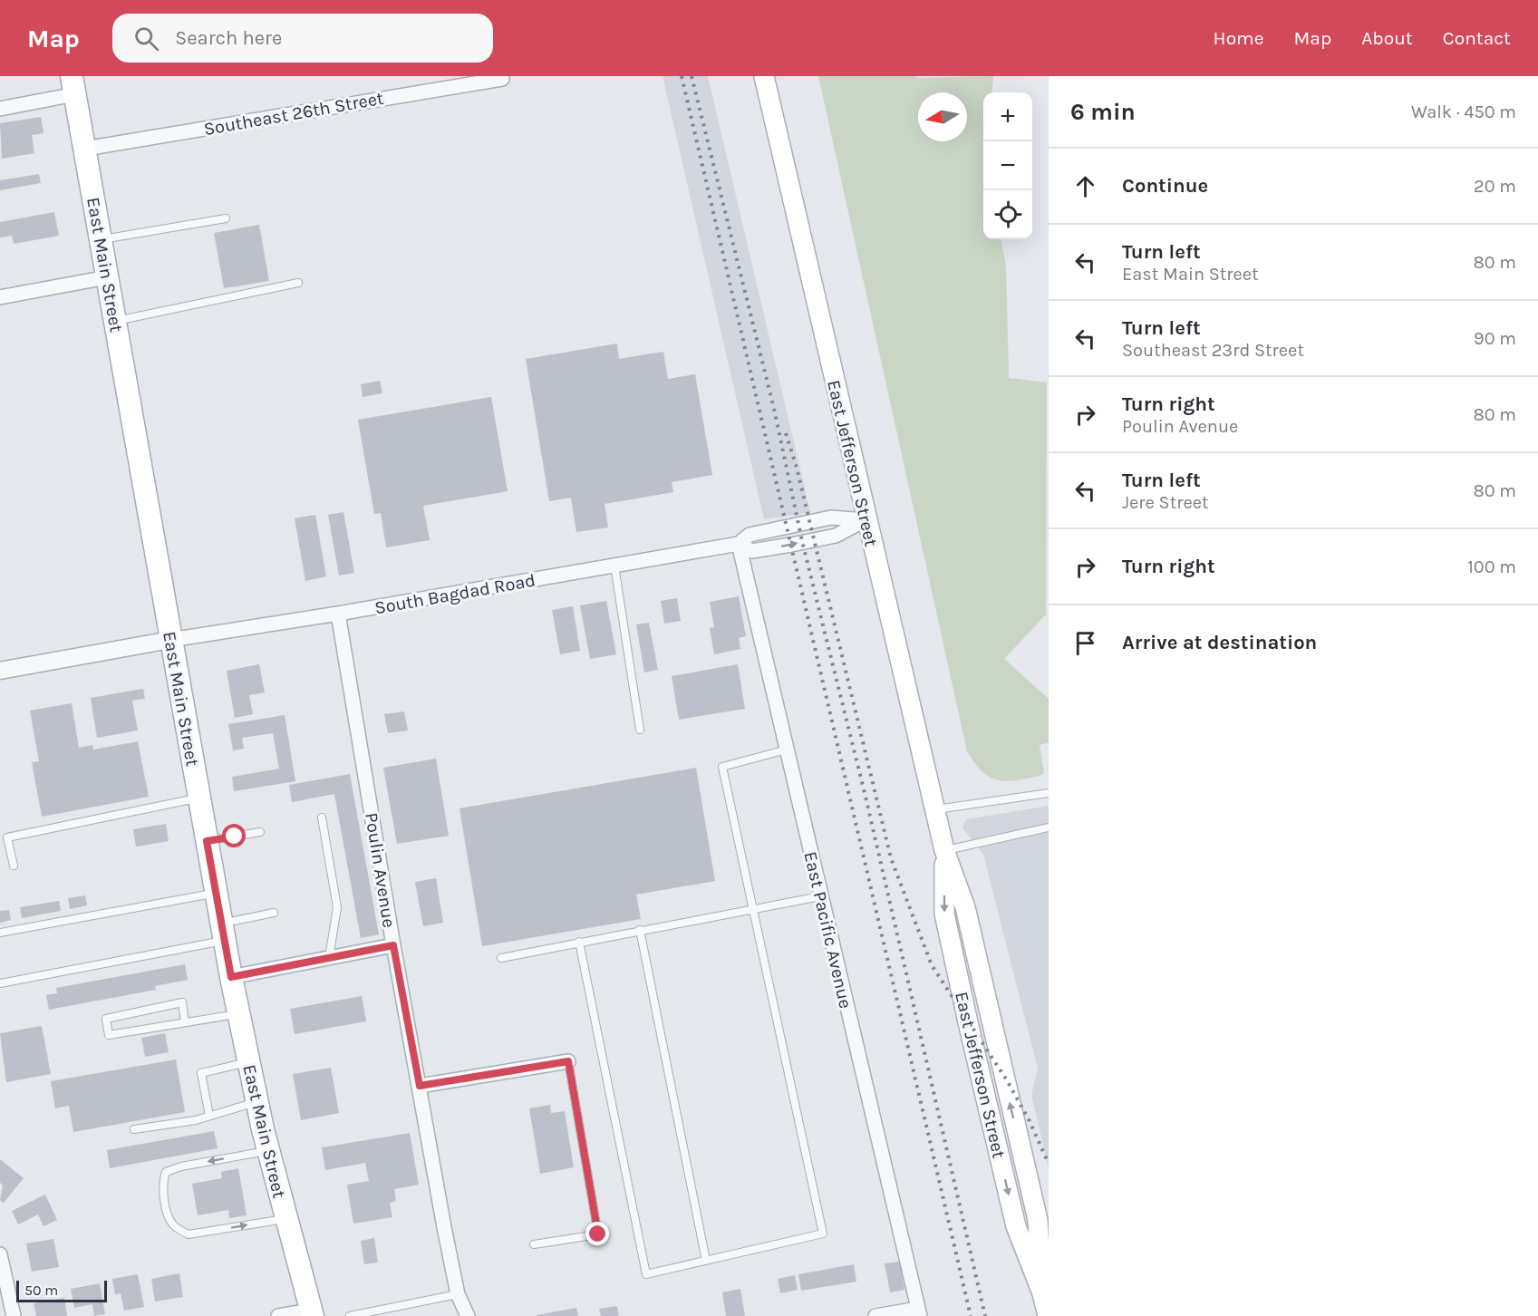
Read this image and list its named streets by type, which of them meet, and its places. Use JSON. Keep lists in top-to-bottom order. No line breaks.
{"streets":{"main road":["East Main Street","East Jefferson Street"],"street":["Southeast 26th Street","South Bagdad Road","Poulin Avenue","East Pacific Avenue"]},"crossings":[["Southeast 26th Street","East Main Street"],["East Main Street","South Bagdad Road"],["East Jefferson Street","South Bagdad Road"],["South Bagdad Road","Poulin Avenue"],["South Bagdad Road","East Pacific Avenue"]],"scale_bar":"50 m","north":"left","page":{"header":"Map","search":"Search here","nav":["Home","Map","About","Contact"],"heading":["6 min","Walk · 450 m"],"map_buttons":["+","−"],"list":[["Continue","20 m"],["Turn left","East Main Street","80 m"],["Turn left","Southeast 23rd Street","90 m"],["Turn right","Poulin Avenue","80 m"],["Turn left","Jere Street","80 m"],["Turn right","100 m"],"Arrive at destination"],"scale":"50 m"}}
